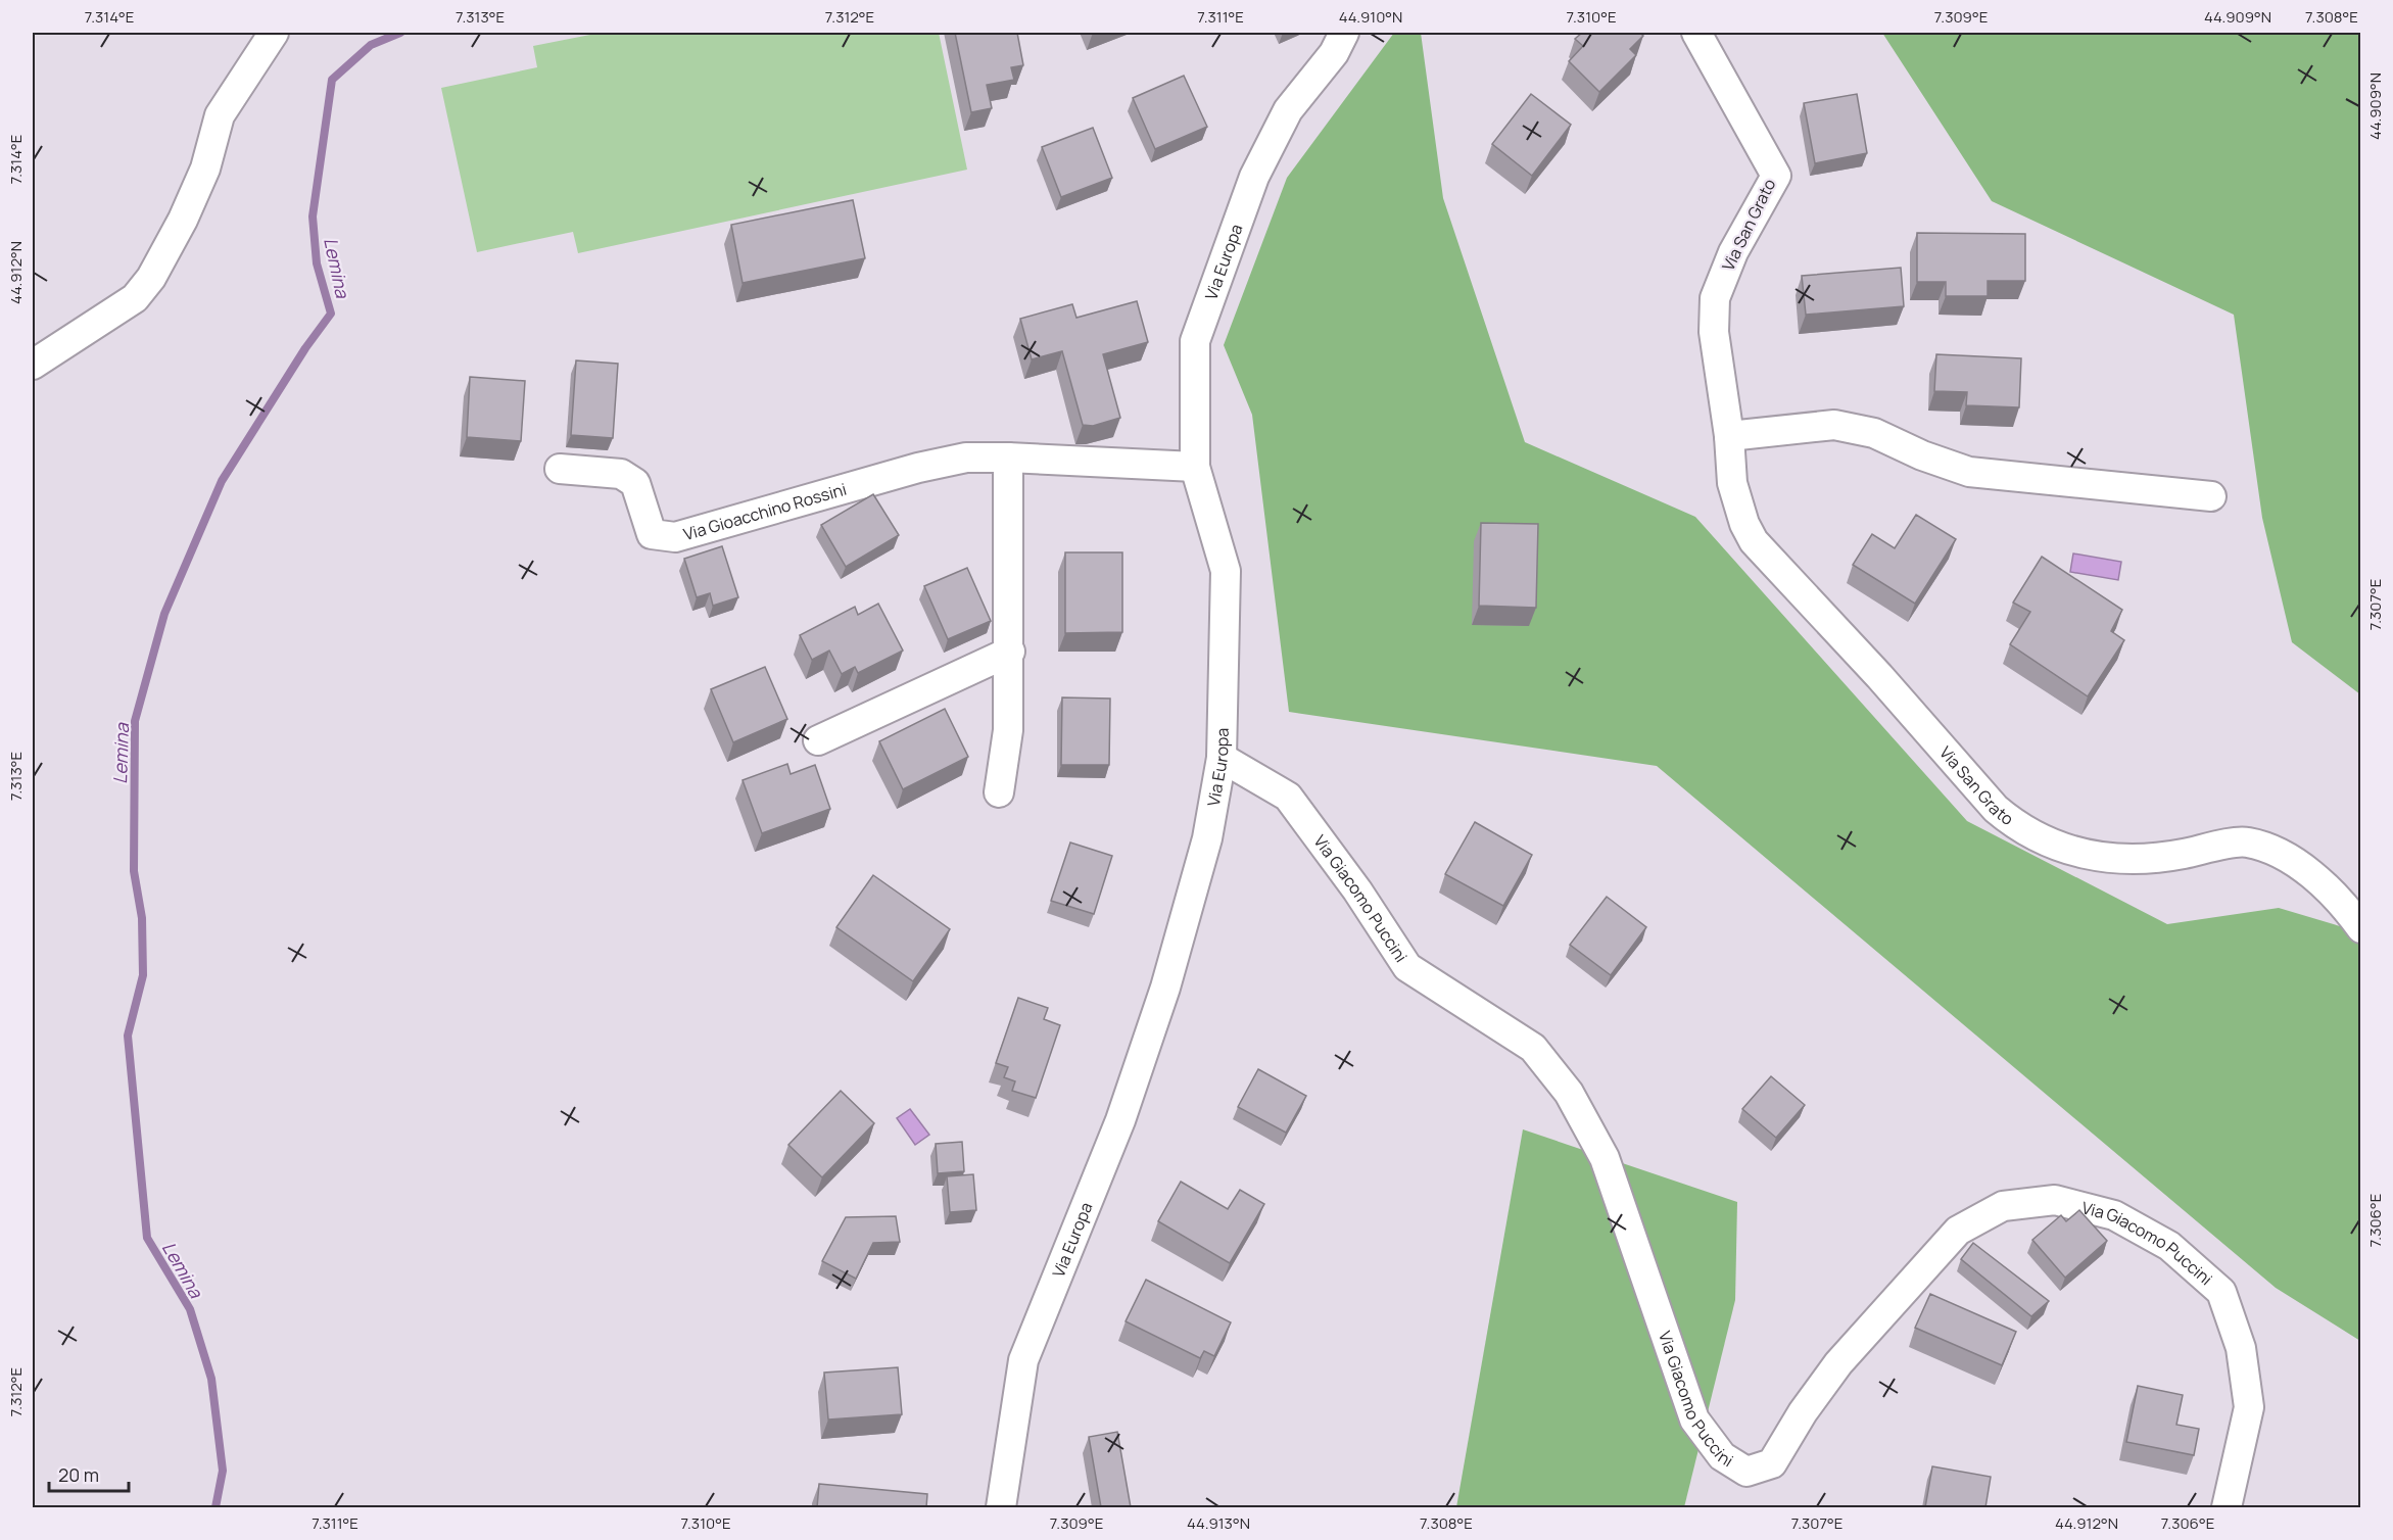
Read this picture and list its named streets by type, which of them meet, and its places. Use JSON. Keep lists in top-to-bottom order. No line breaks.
{"streets":{"street":["Via San Grato","Via Europa","Via Gioacchino Rossini","Via Giacomo Puccini"]},"crossings":[["Via Europa","Via Gioacchino Rossini"],["Via Europa","Via Giacomo Puccini"]],"water":["Lemina"],"scale_bar":"20 m","coordinates":["7.314°E","7.313°E","7.312°E","7.311°E","44.910°N","7.310°E","7.309°E","44.909°N","7.308°E","44.912°N","7.307°E","7.306°E","44.913°N"]}
